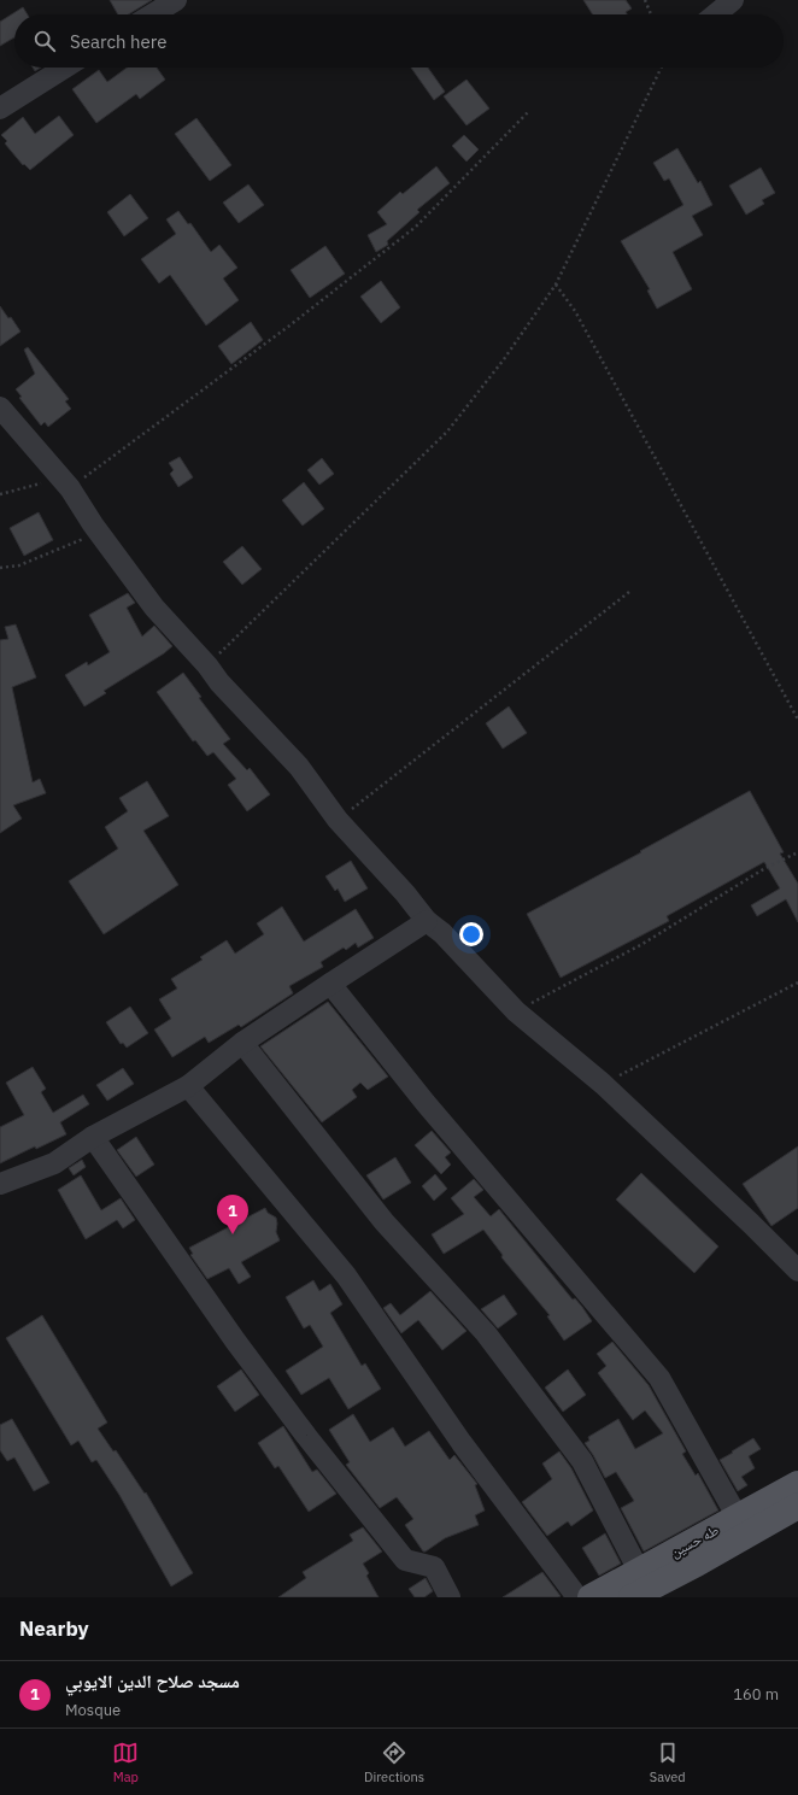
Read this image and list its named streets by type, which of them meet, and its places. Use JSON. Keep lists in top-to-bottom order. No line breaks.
{"streets":{"main road":["طه حسين"]},"page":{"search":"Search here","pins":"1","heading":"Nearby","list":[{"mark":"1","name":"مسجد صلاح الدين الايوبي","note":"Mosque","value":"160 m"}],"nav":["Map","Directions","Saved"]}}
